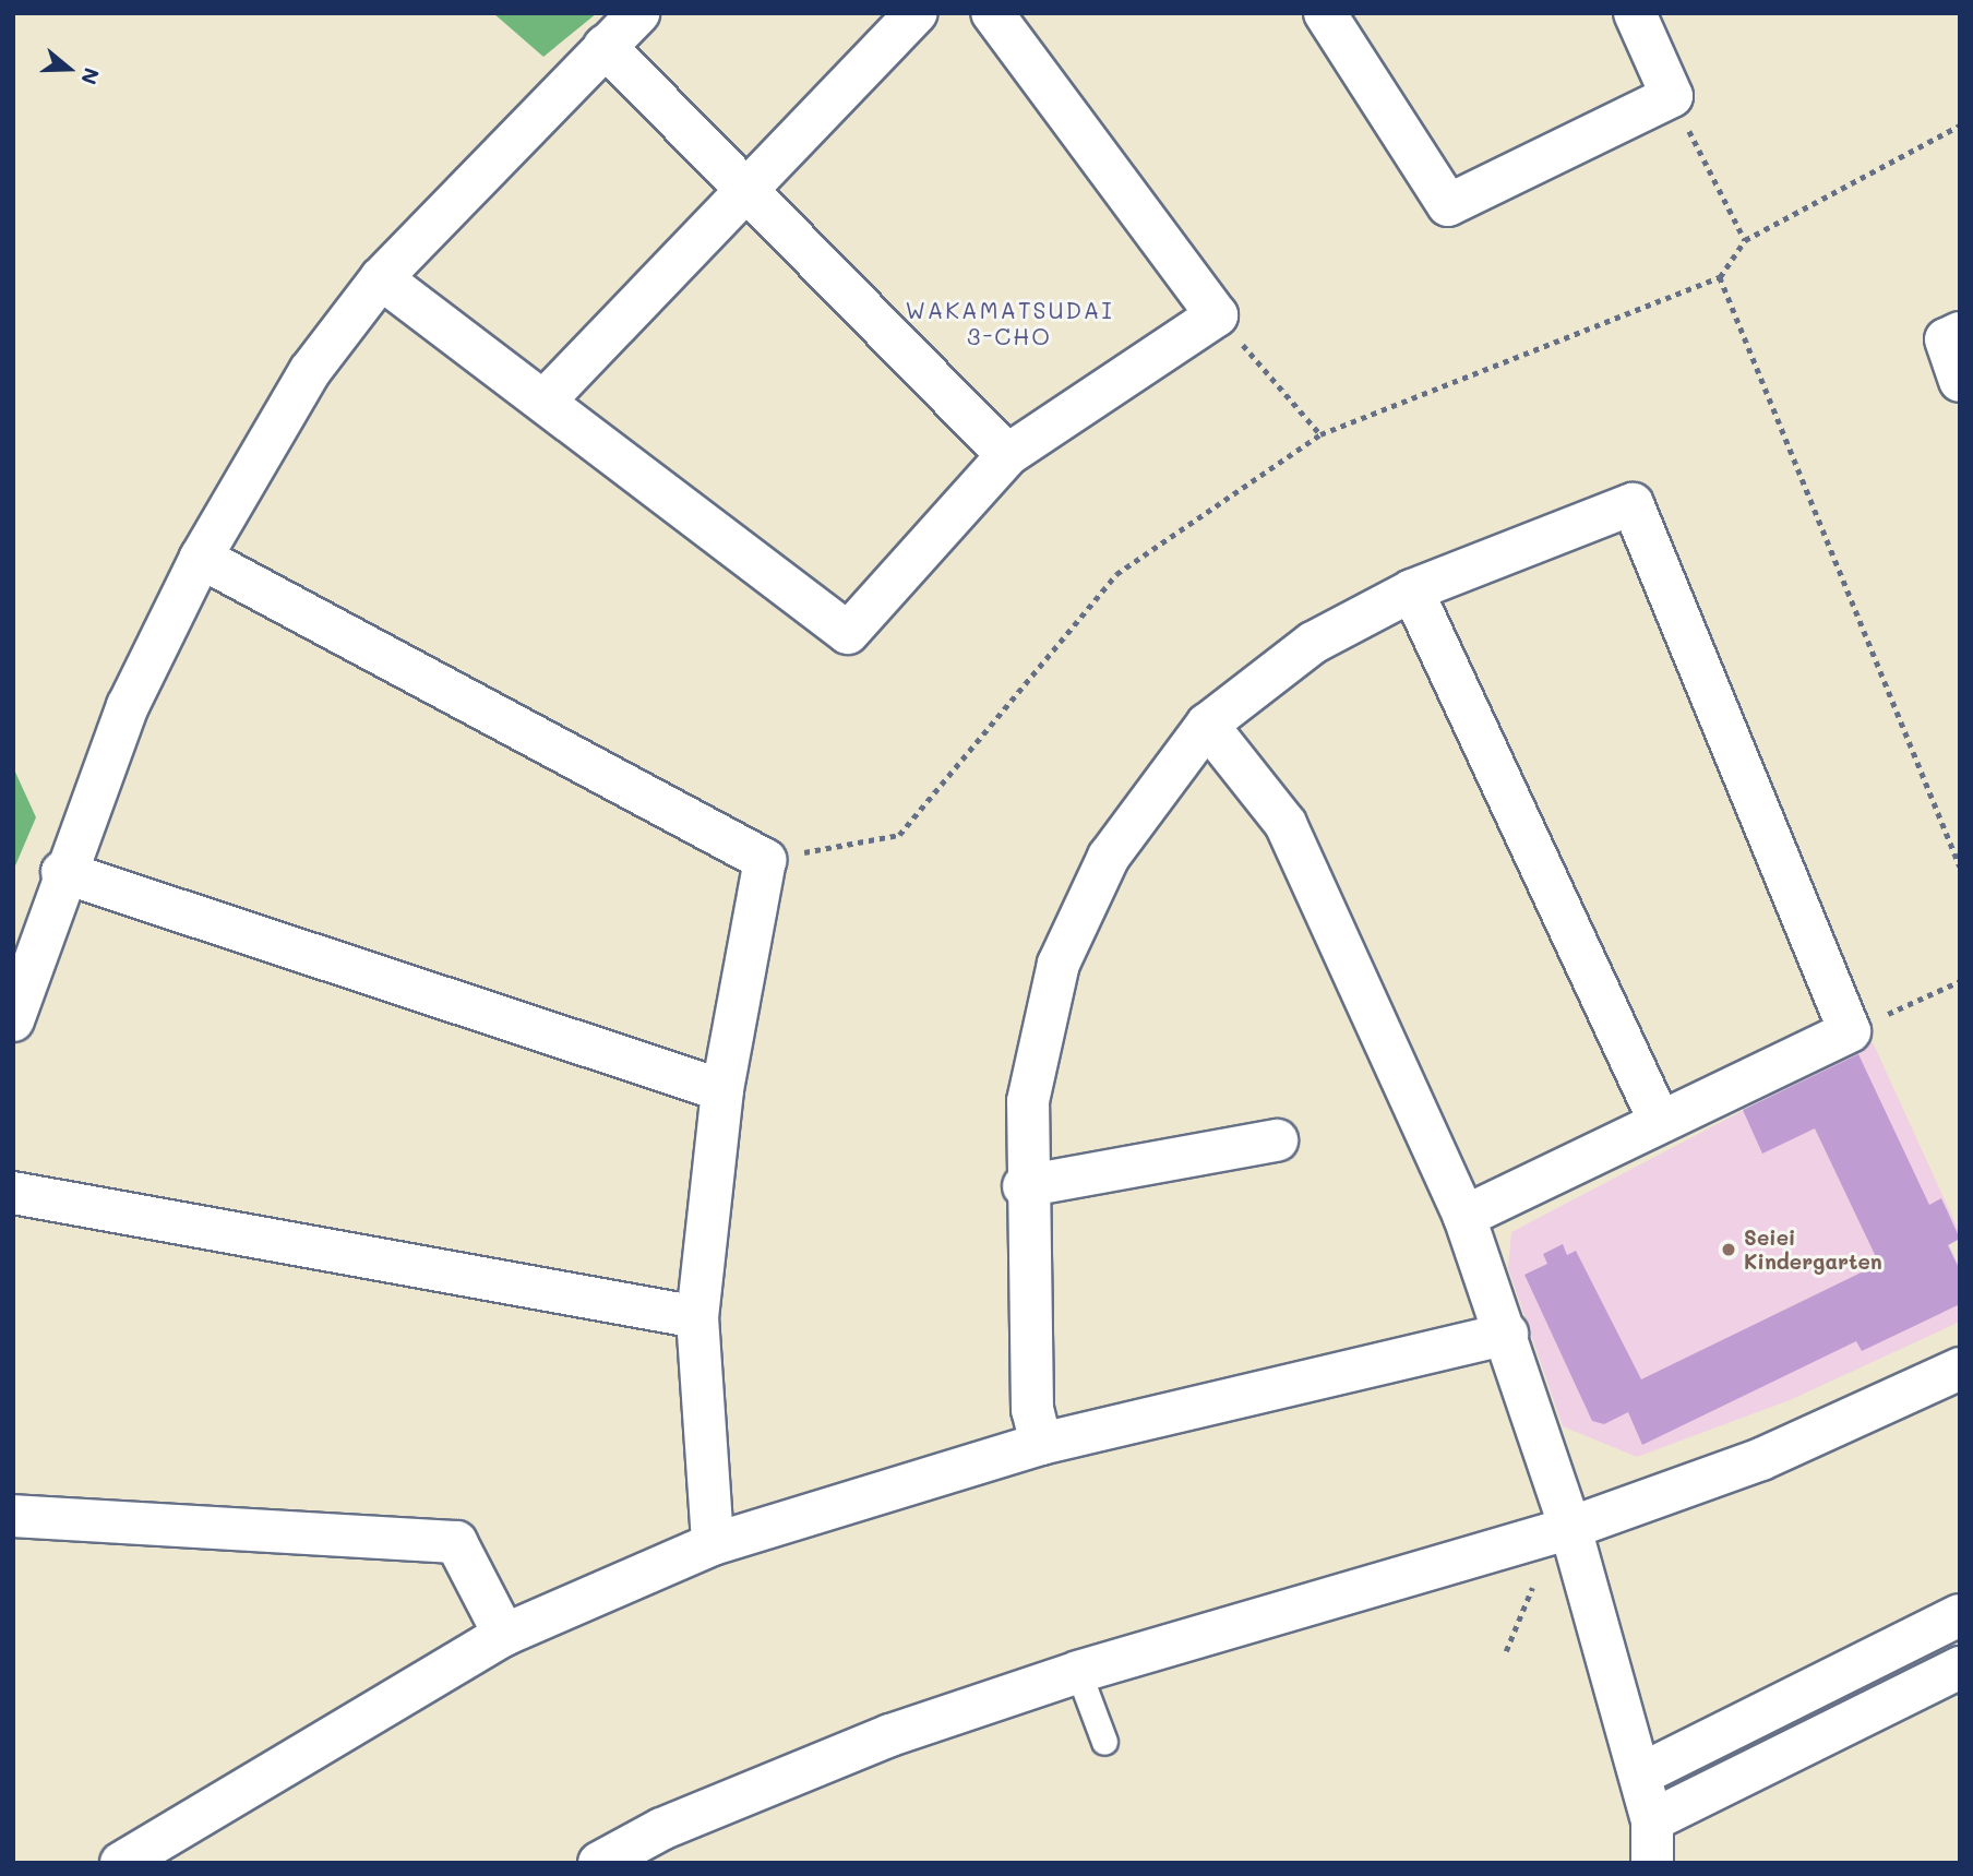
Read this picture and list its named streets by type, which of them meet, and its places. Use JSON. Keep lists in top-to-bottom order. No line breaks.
{"districts":["WAKAMATSUDAI 3-CHO"],"places":["Seiei Kindergarten"],"north":"right"}
